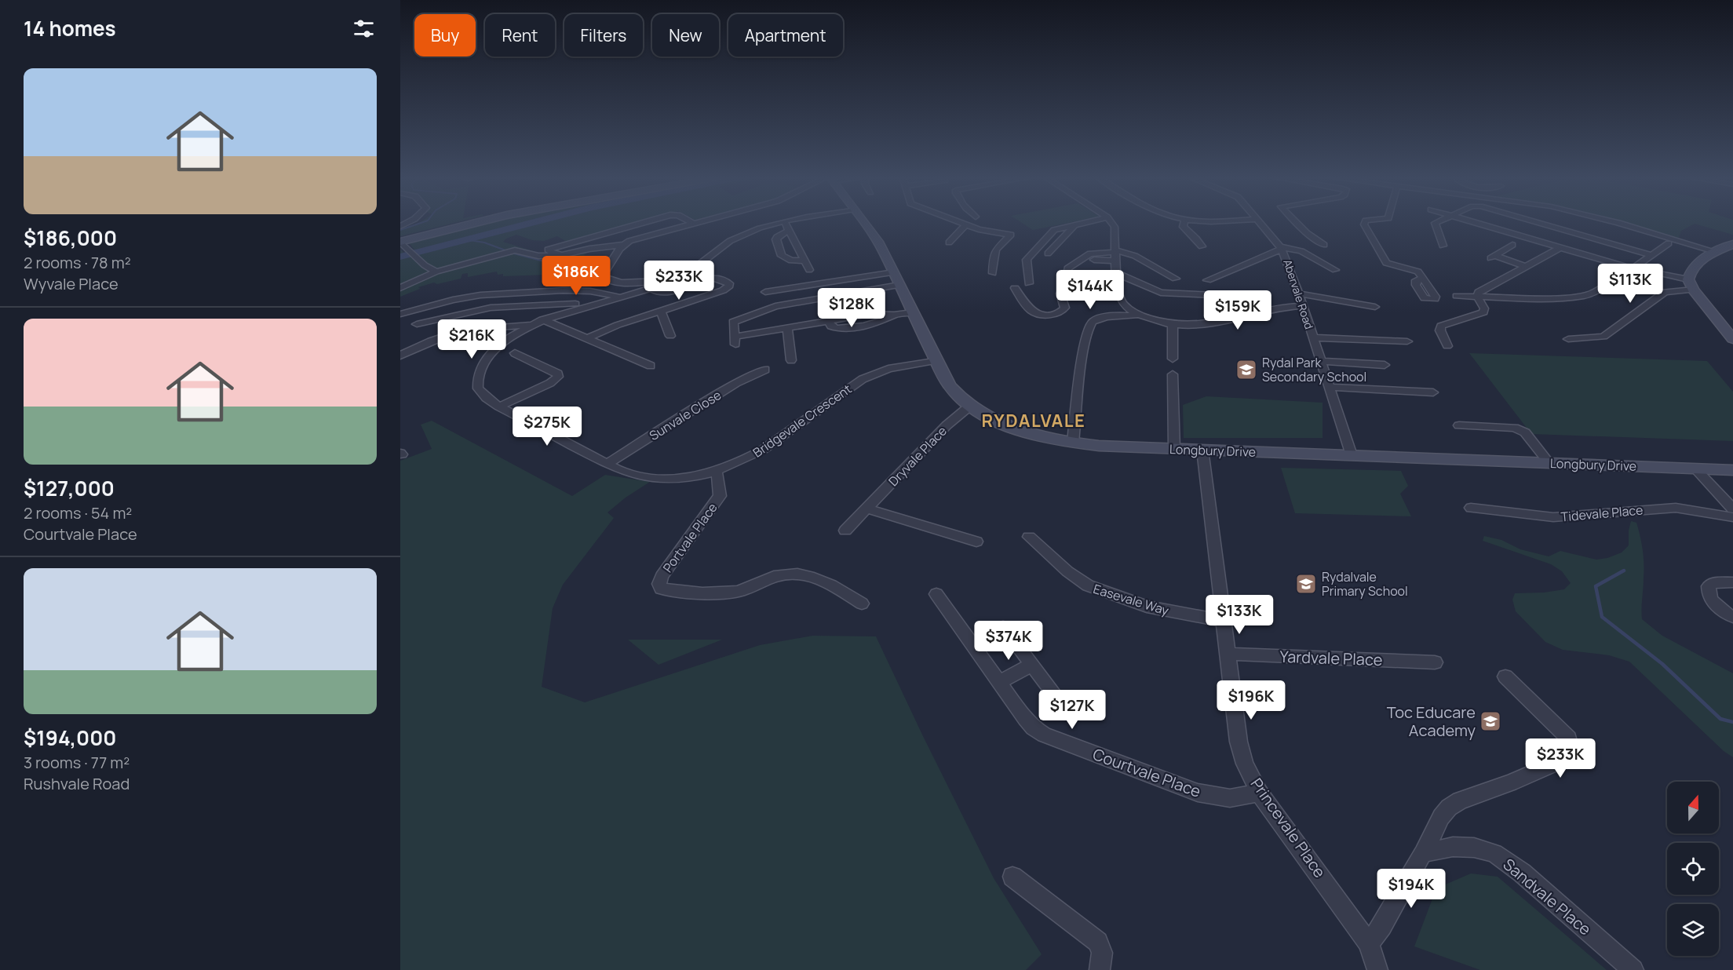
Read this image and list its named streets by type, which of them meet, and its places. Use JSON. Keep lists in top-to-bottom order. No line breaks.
{"streets":{"street":["Abervale Road","Sunvale Close","Bridgevale Crescent","Longbury Drive","Dryvale Place","Tidevale Place","Portvale Place","Easevale Way","Yardvale Place","Courtvale Place","Princevale Place","Sandvale Place"]},"crossings":[["Abervale Road","Longbury Drive"],["Sunvale Close","Bridgevale Crescent"],["Bridgevale Crescent","Longbury Drive"],["Bridgevale Crescent","Portvale Place"],["Longbury Drive","Dryvale Place"],["Longbury Drive","Princevale Place"],["Easevale Way","Princevale Place"],["Yardvale Place","Princevale Place"],["Courtvale Place","Princevale Place"]],"districts":["RYDALVALE"],"places":{"school or university":["Rydal Park Secondary School","Rydalvale Primary School","Toc Educare Academy"]},"north":"top","page":{"heading":"14 homes","chip":["Buy","Rent","Filters","New","Apartment"],"list":[{"name":"$186,000","note":"2 rooms · 78 m² · Wyvale Place"},{"name":"$127,000","note":"2 rooms · 54 m² · Courtvale Place"},{"name":"$194,000","note":"3 rooms · 77 m² · Rushvale Road"}],"price":["$186K","$233K","$113K","$144K","$128K","$159K","$216K","$275K","$133K","$374K","$196K","$127K","$233K","$194K"]}}
